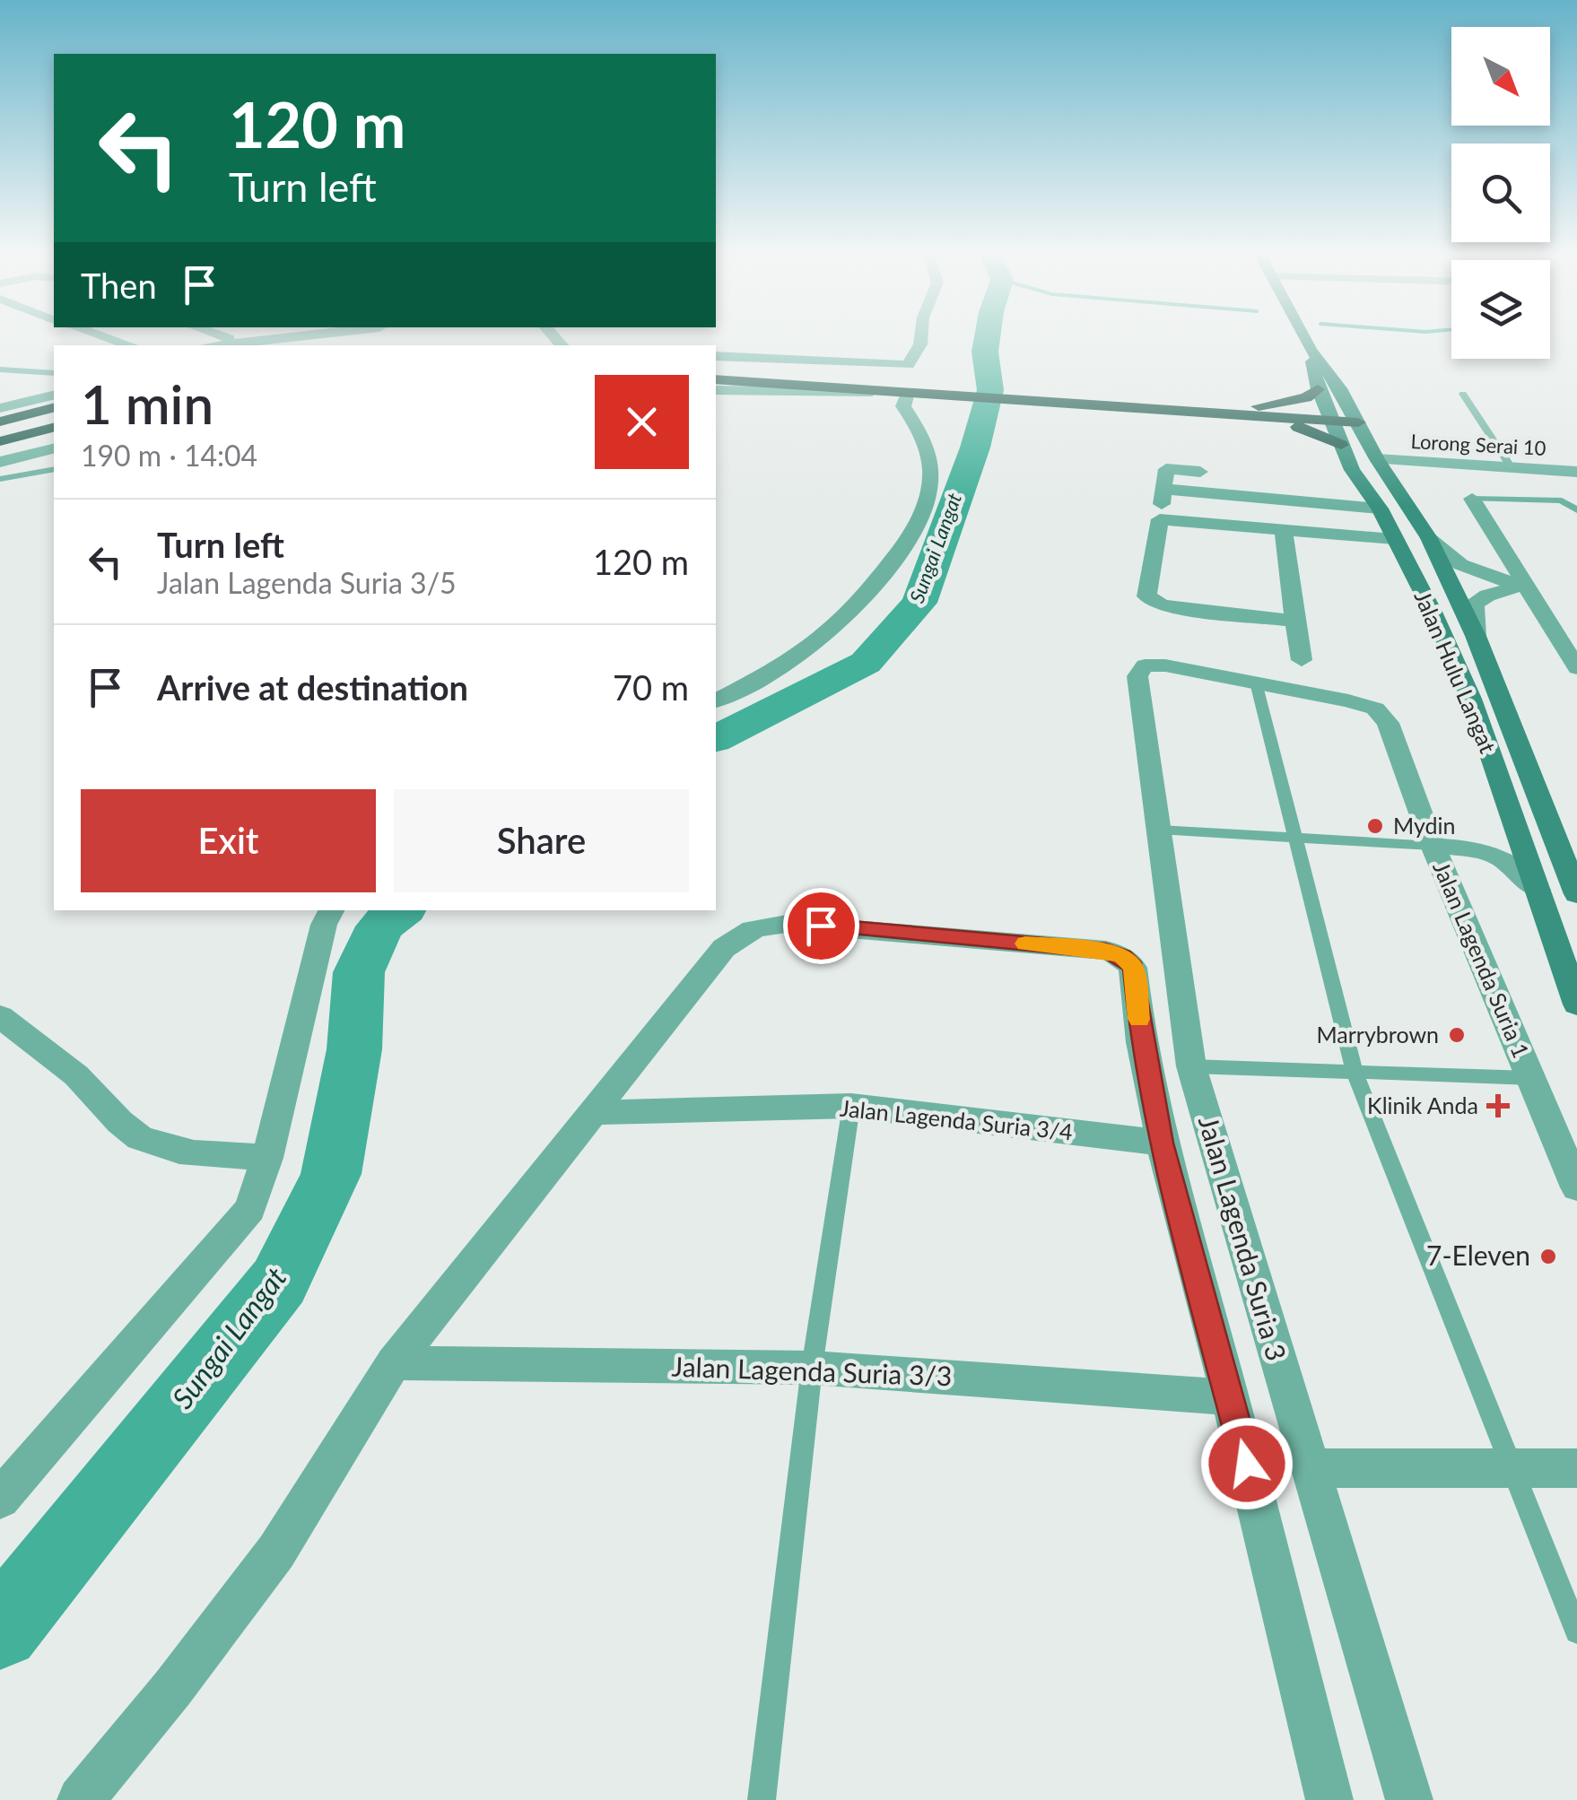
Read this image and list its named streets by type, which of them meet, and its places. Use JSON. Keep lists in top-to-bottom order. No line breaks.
{"streets":{"main road":["Jalan Hulu Langat"],"street":["Lorong Serai 10","Jalan Lagenda Suria 1","Jalan Lagenda Suria 3/4","Jalan Lagenda Suria 3","Jalan Lagenda Suria 3/3"]},"crossings":[["Lorong Serai 10","Jalan Hulu Langat"],["Jalan Lagenda Suria 1","Jalan Lagenda Suria 3"],["Jalan Lagenda Suria 3/4","Jalan Lagenda Suria 3"],["Jalan Lagenda Suria 3","Jalan Lagenda Suria 3/3"]],"water":["Sungai Langat"],"places":{"other":["Mydin","Marrybrown","7-Eleven"],"health":["Klinik Anda"]},"north":"bottom right","page":{"turn":["120 m","Turn left"],"then":"Then","heading":["1 min","190 m · 14:04"],"list":[{"name":"Turn left","note":"Jalan Lagenda Suria 3/5","value":"120 m"},{"name":"Arrive at destination","value":"70 m"}],"buttons":["Exit","Share"]}}
